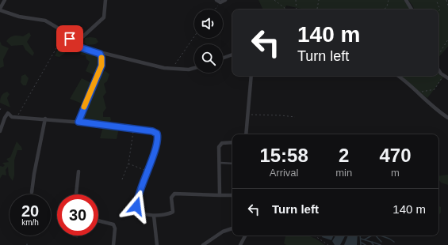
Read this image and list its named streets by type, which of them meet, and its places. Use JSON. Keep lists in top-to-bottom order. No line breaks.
{"page":{"turn":["140 m","Turn left"],"eta":["15:58","Arrival","2","min","470","m"],"list":[{"name":"Turn left","value":"140 m"}],"speed":"20 km/h","limit":"30"}}
